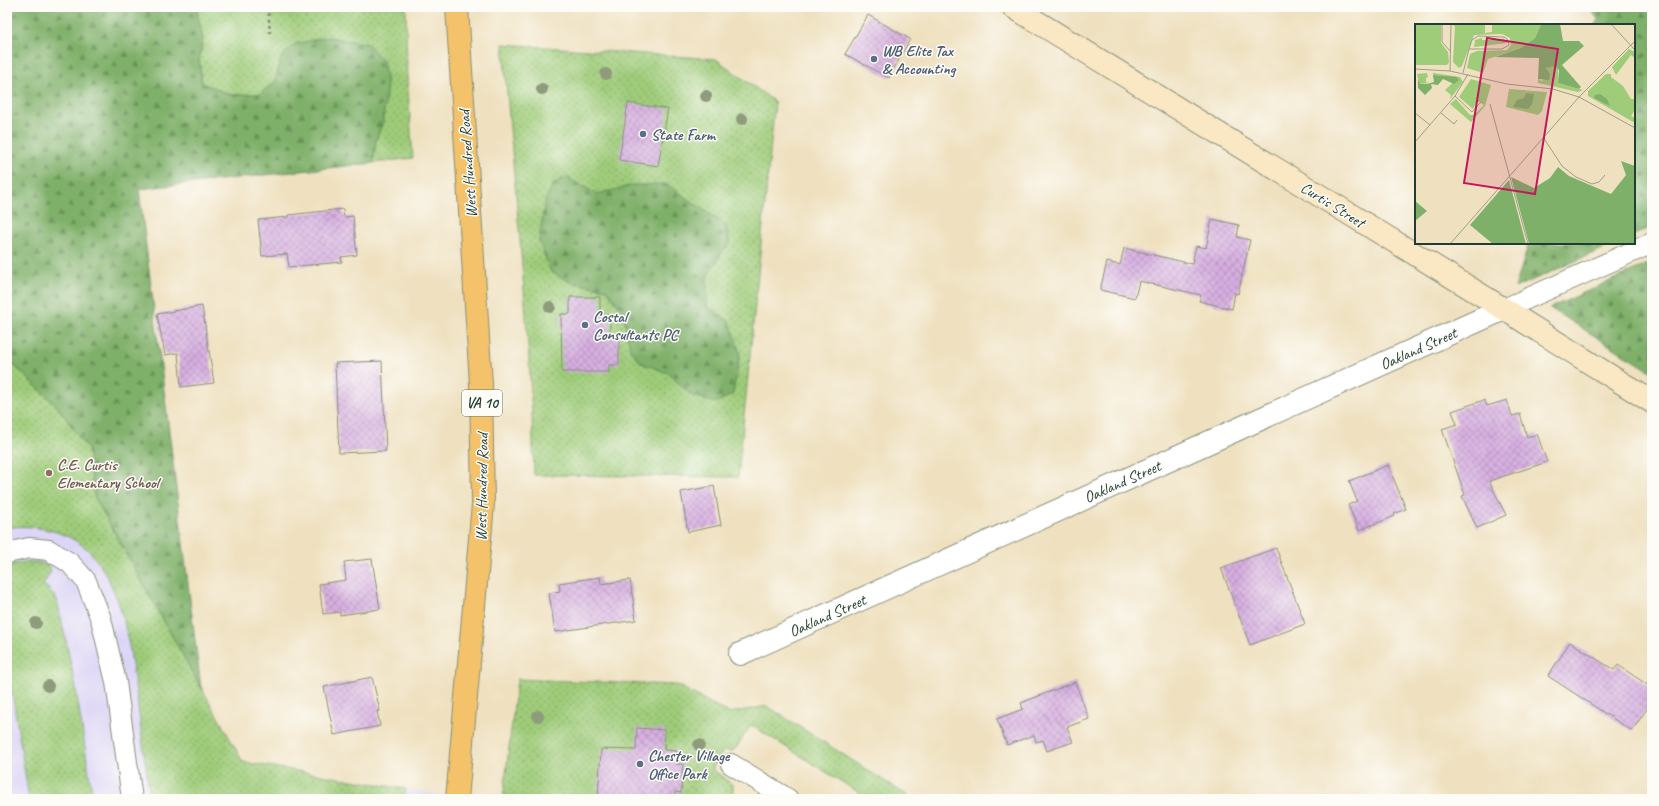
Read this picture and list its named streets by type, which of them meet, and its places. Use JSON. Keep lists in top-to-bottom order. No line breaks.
{"streets":{"main road":["West Hundred Road","VA 10"],"street":["Curtis Street","Oakland Street"]},"crossings":[["Curtis Street","Oakland Street"]],"places":["WB Elite Tax & Accounting","State Farm","Costal Consultants PC","C.E. Curtis Elementary School","Chester Village Office Park"]}
